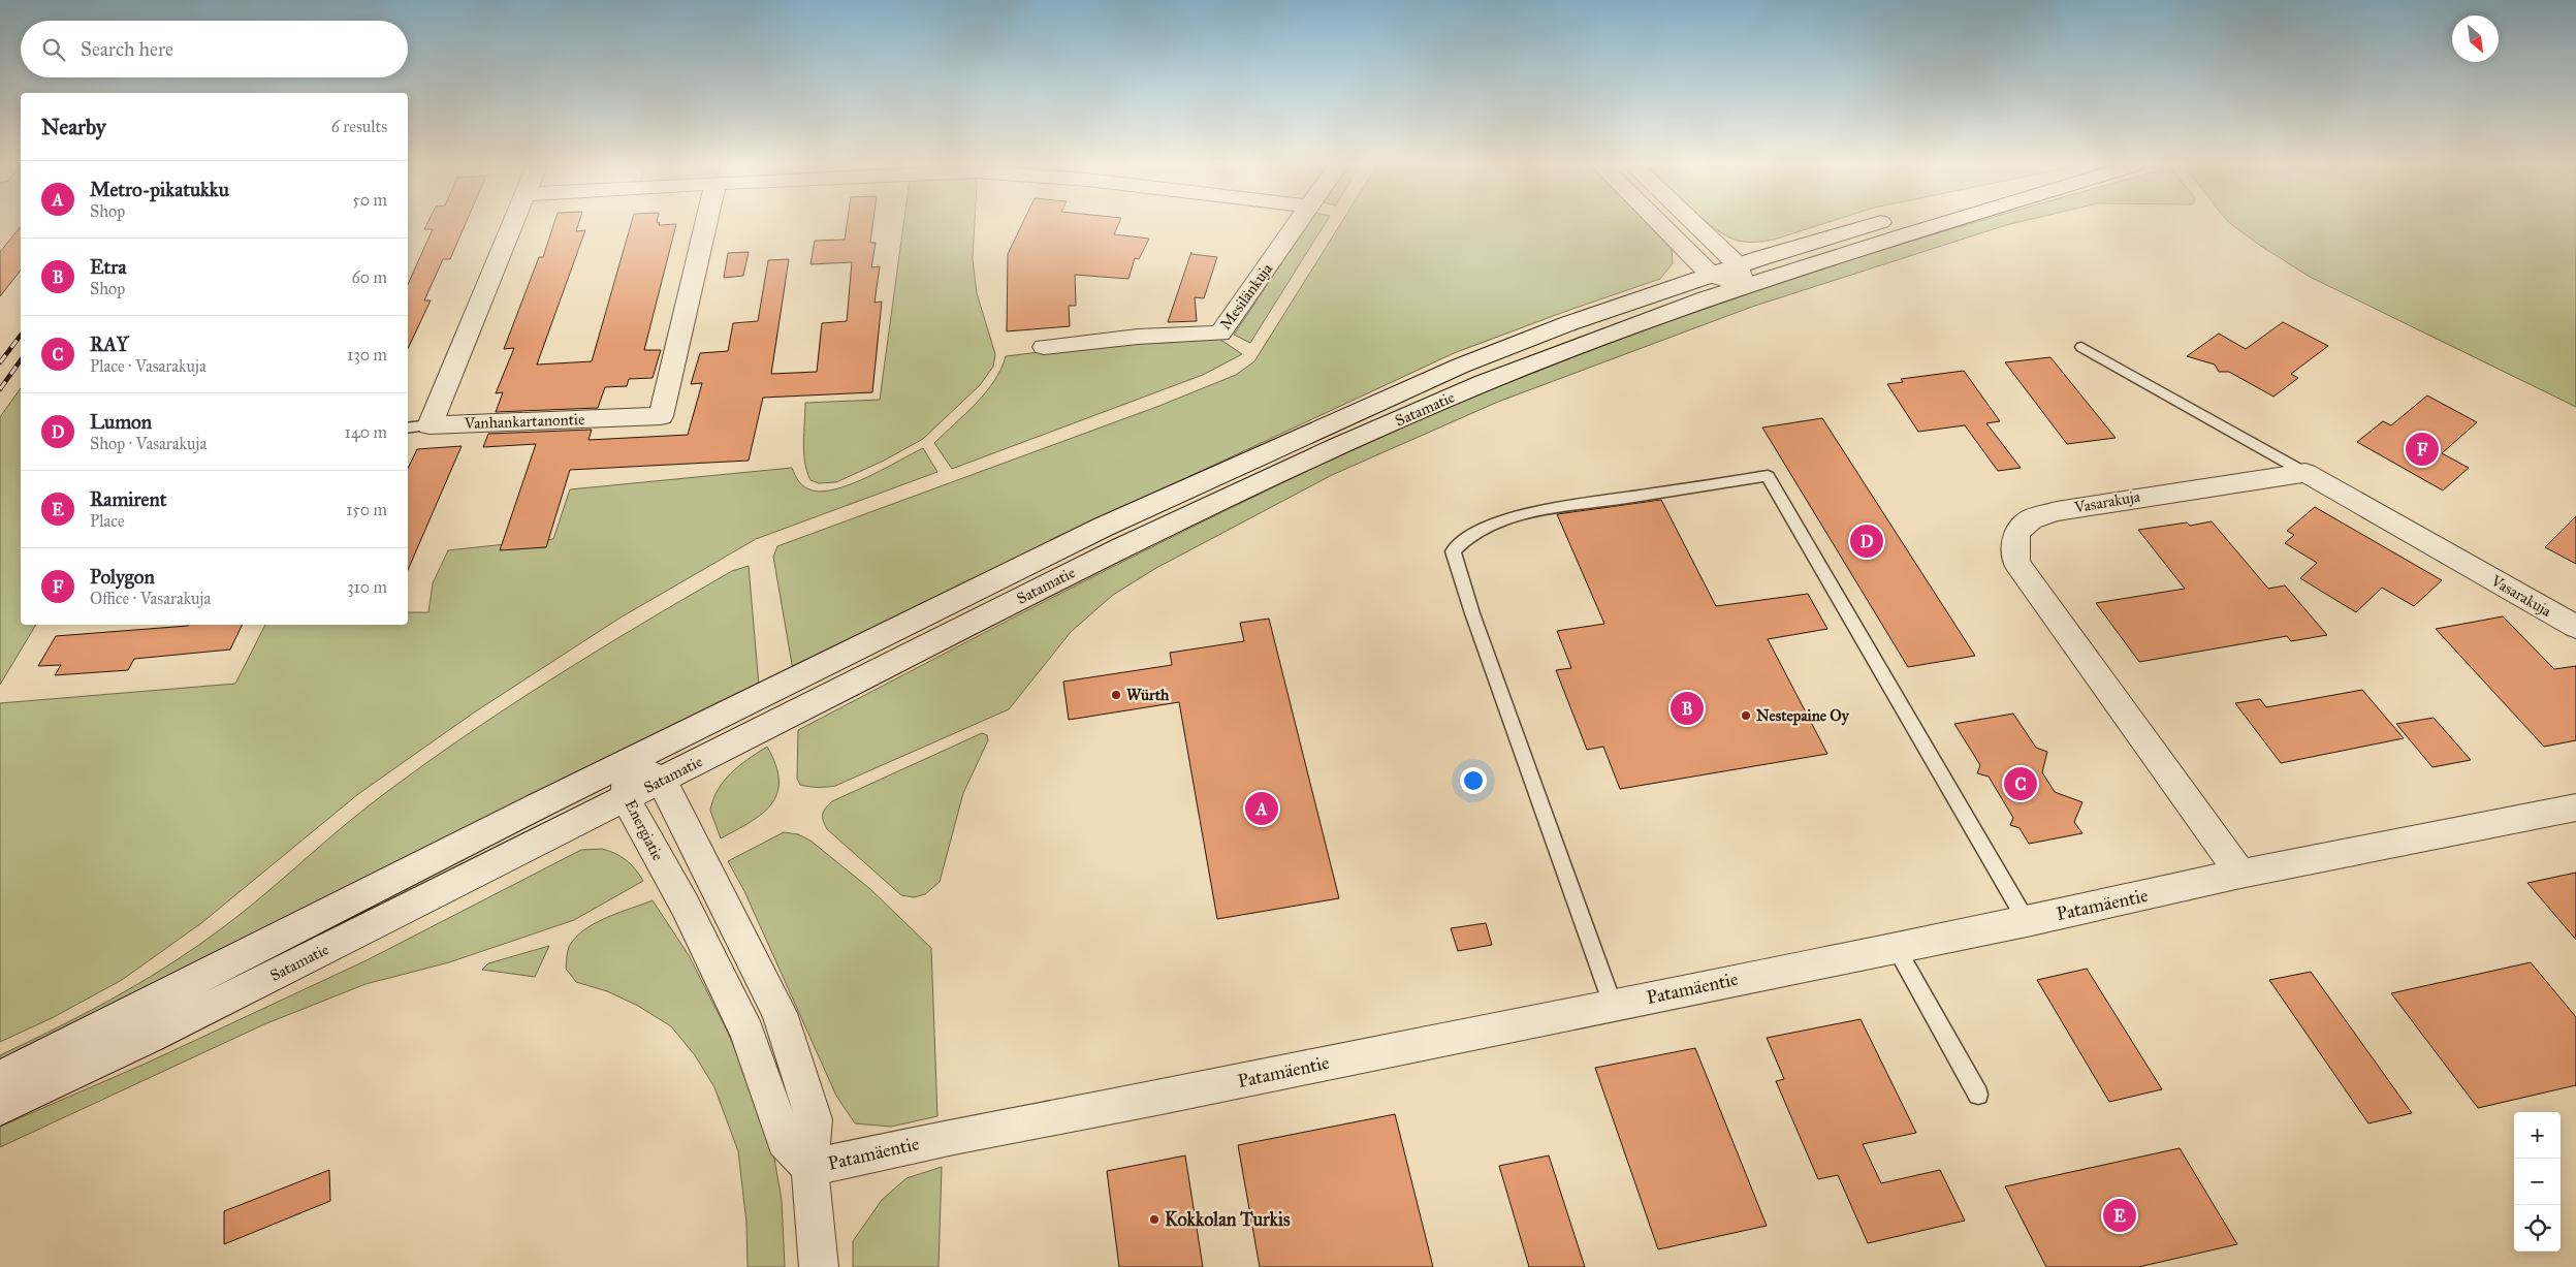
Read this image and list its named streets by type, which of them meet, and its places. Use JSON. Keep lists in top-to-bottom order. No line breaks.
{"streets":{"street":["Mesilänkuja","Satamatie","Vanhankartanontie","Vasarakuja","Energiatie","Patamäentie"]},"crossings":[["Satamatie","Energiatie"],["Vasarakuja","Patamäentie"],["Energiatie","Patamäentie"]],"places":["Würth","Nestepaine Oy","Kokkolan Turkis"],"north":"bottom right","page":{"search":"Search here","heading":["Nearby","6 results"],"list":[{"mark":"A","name":"Metro-pikatukku","note":"Shop","value":"50 m"},{"mark":"B","name":"Etra","note":"Shop","value":"60 m"},{"mark":"C","name":"RAY","note":"Place · Vasarakuja","value":"130 m"},{"mark":"D","name":"Lumon","note":"Shop · Vasarakuja","value":"140 m"},{"mark":"E","name":"Ramirent","note":"Place","value":"150 m"},{"mark":"F","name":"Polygon","note":"Office · Vasarakuja","value":"310 m"}],"pins":["F","D","B","C","A","E"],"map_buttons":["+","−"]}}
